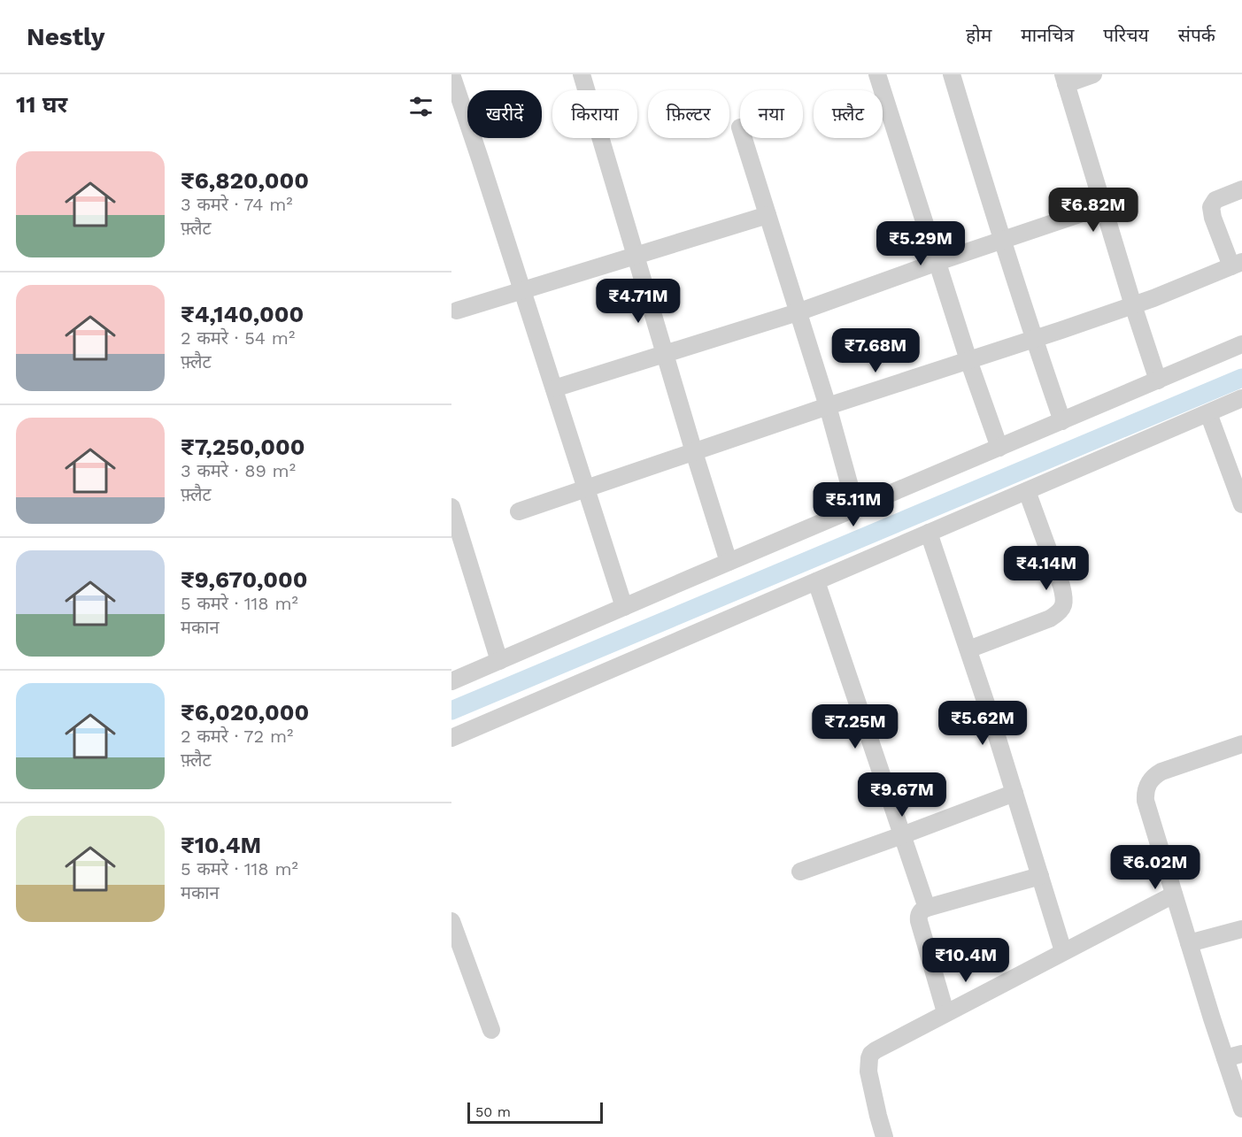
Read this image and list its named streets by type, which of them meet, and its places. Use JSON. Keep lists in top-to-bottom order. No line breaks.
{"scale_bar":"50 m","page":{"header":"Nestly","nav":["होम","मानचित्र","परिचय","संपर्क"],"heading":"11 घर","chip":["खरीदें","किराया","फ़िल्टर","नया","फ़्लैट"],"list":[{"name":"₹6,820,000","note":"3 कमरे · 74 m² · फ़्लैट"},{"name":"₹4,140,000","note":"2 कमरे · 54 m² · फ़्लैट"},{"name":"₹7,250,000","note":"3 कमरे · 89 m² · फ़्लैट"},{"name":"₹9,670,000","note":"5 कमरे · 118 m² · मकान"},{"name":"₹6,020,000","note":"2 कमरे · 72 m² · फ़्लैट"},{"name":"₹10.4M","note":"5 कमरे · 118 m² · मकान"}],"price":["₹6.82M","₹5.29M","₹4.71M","₹7.68M","₹5.11M","₹4.14M","₹5.62M","₹7.25M","₹9.67M","₹6.02M","₹10.4M"],"scale":"50 m"}}
